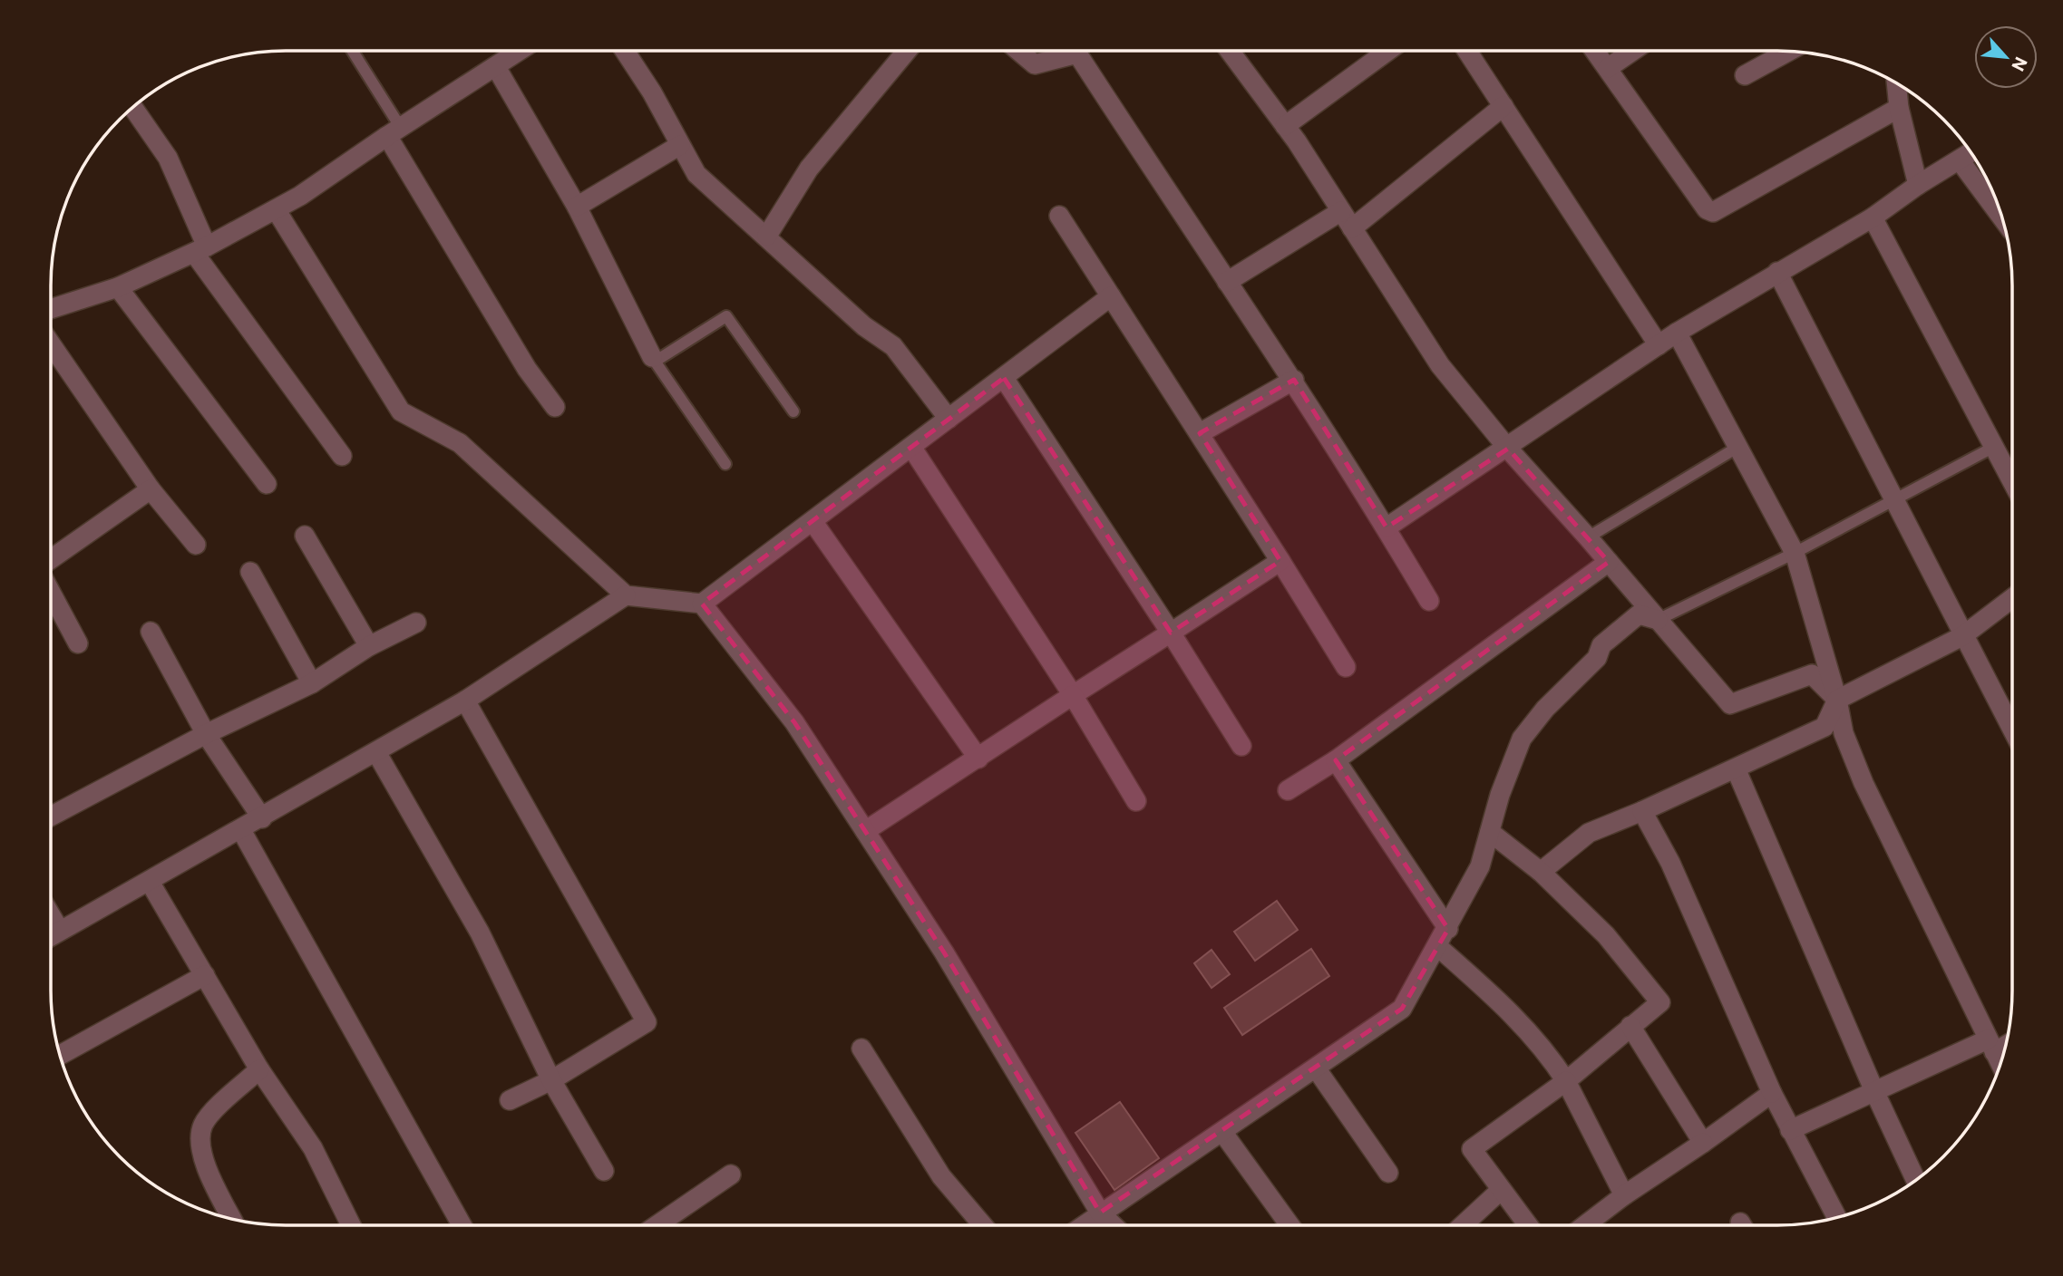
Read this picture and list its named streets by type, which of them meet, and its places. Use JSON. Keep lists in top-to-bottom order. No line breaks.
{"north":"bottom right"}
